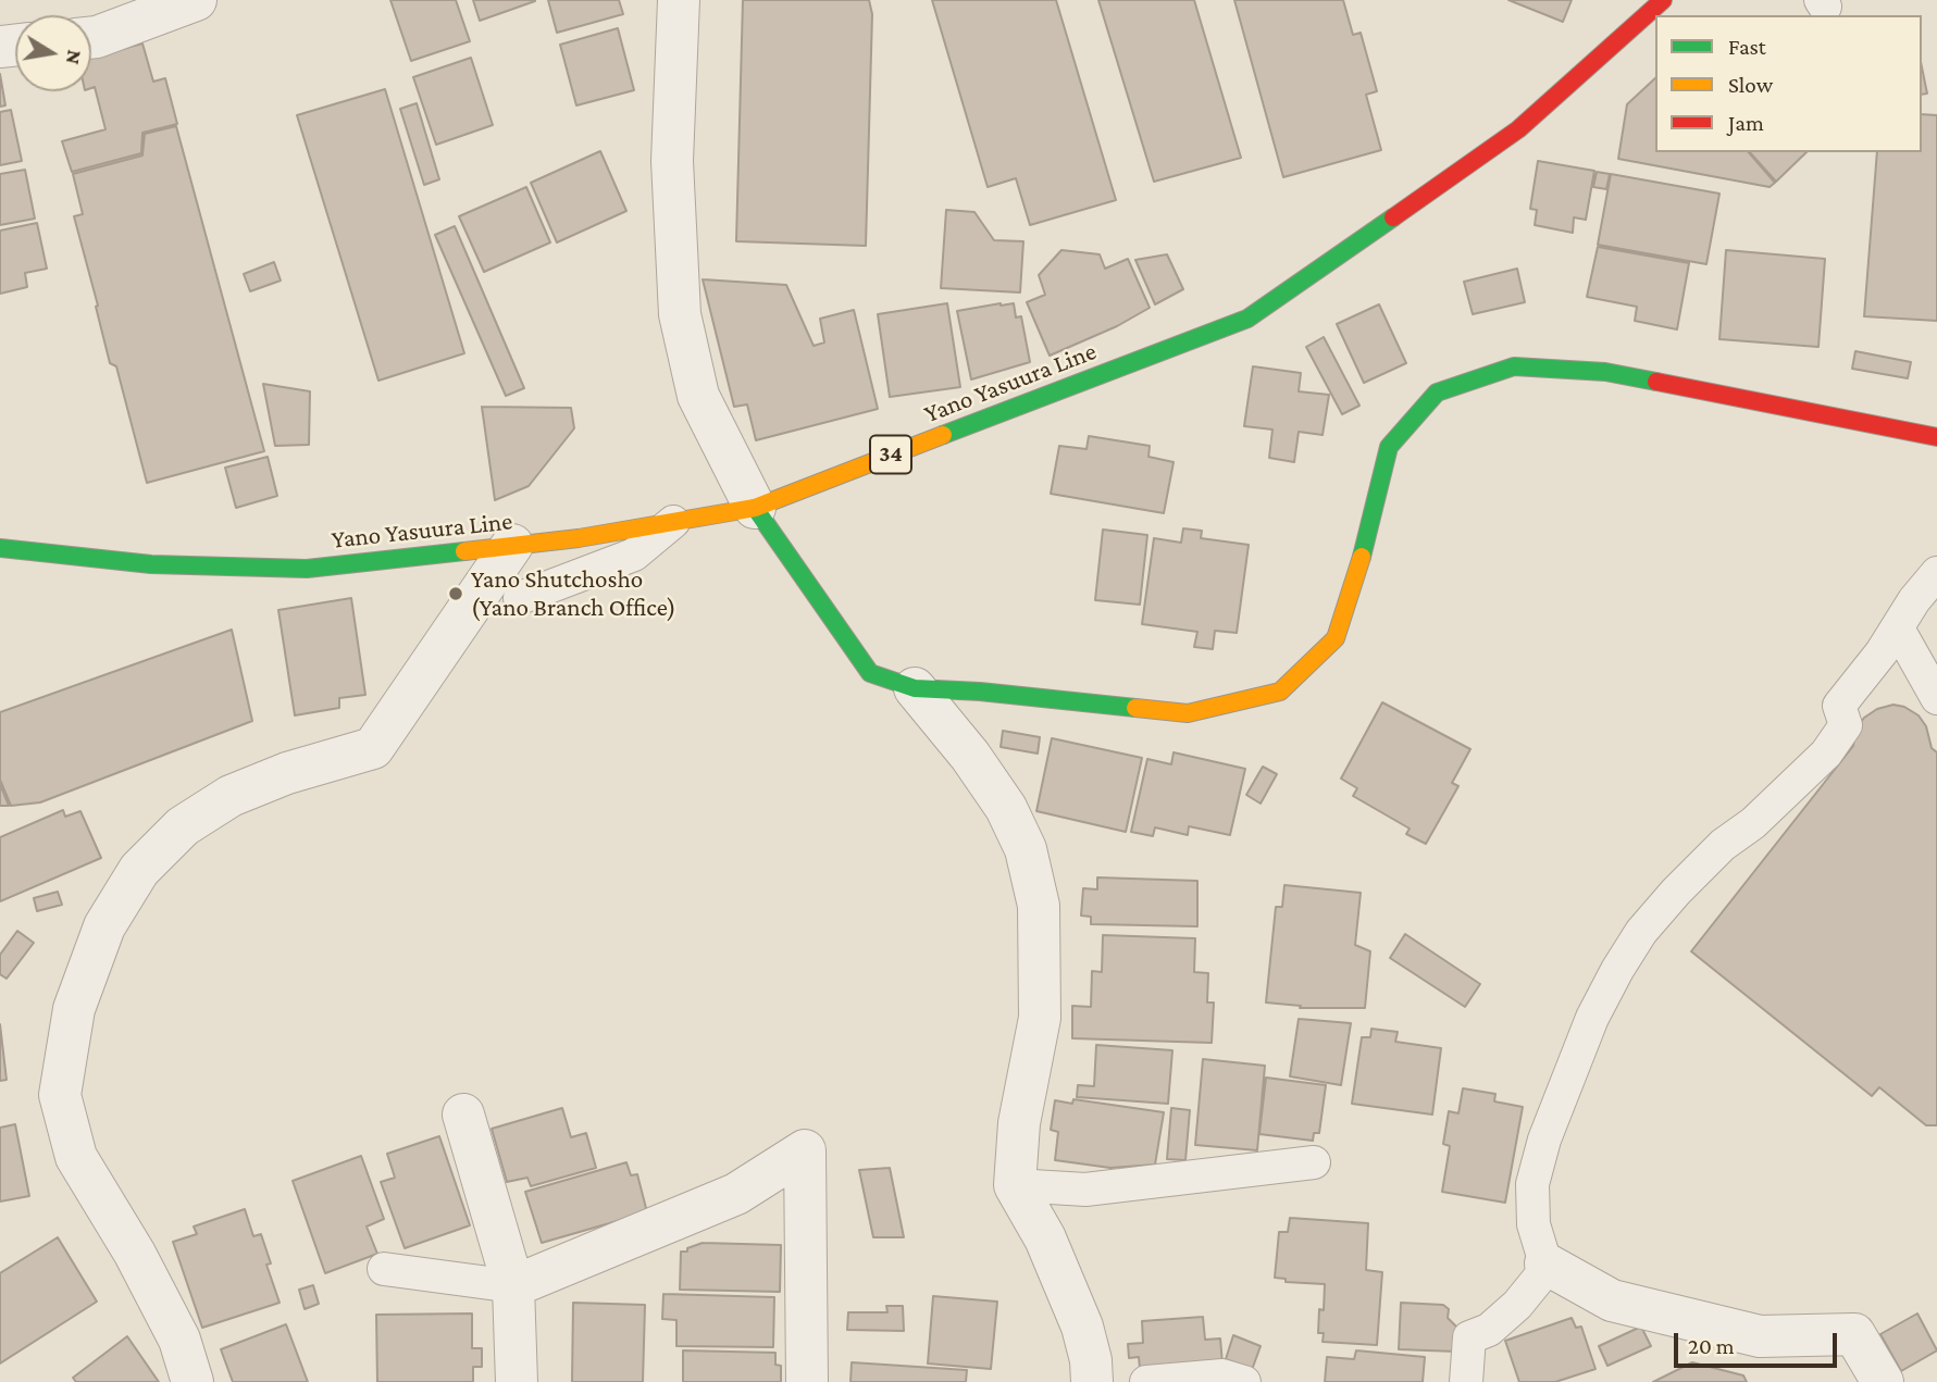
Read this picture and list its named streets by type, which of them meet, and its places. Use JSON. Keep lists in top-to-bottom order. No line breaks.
{"streets":{"main road":["Yano Yasuura Line","34"]},"places":["Yano Shutchosho (Yano Branch Office)"],"legend":["Fast","Slow","Jam"],"scale_bar":"20 m","north":"right"}
